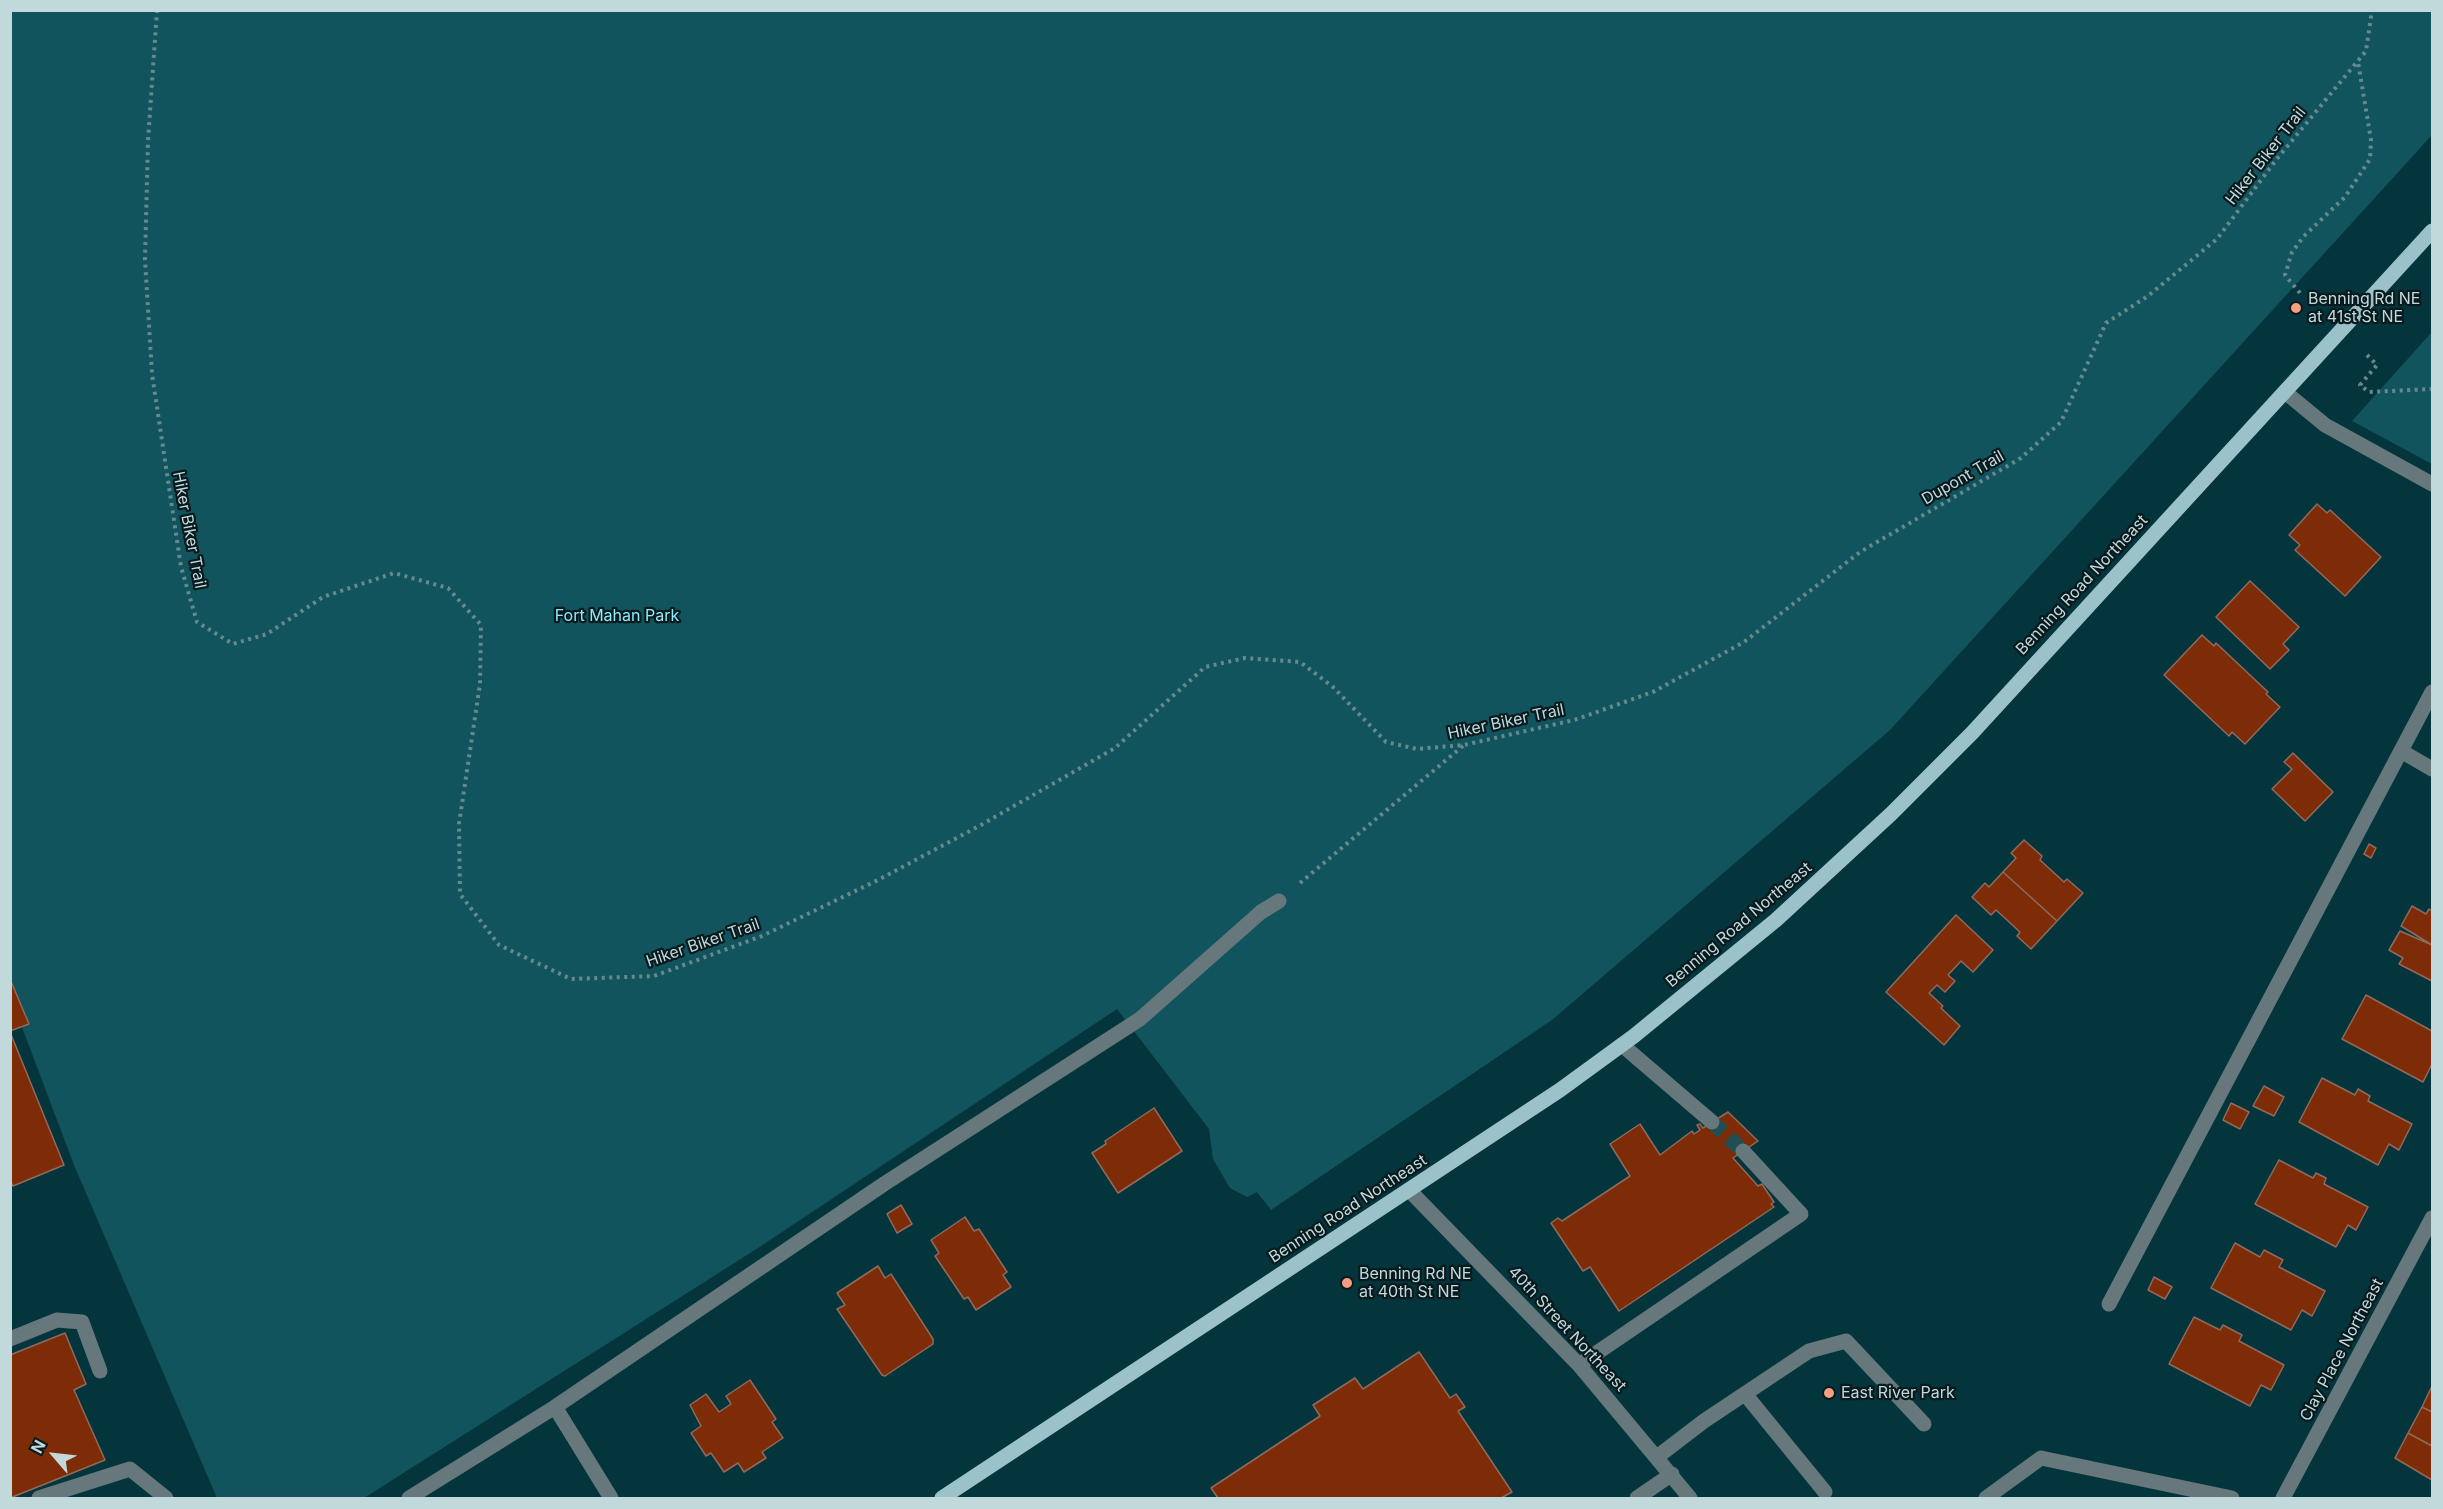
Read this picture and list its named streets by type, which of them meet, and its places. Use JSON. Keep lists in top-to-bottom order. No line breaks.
{"streets":{"main road":["Benning Road Northeast"],"street":["40th Street Northeast","Clay Place Northeast"],"path":["Hiker Biker Trail","Dupont Trail"]},"crossings":[["Hiker Biker Trail","Dupont Trail"],["Benning Road Northeast","40th Street Northeast"]],"parks":["Fort Mahan Park"],"places":["Benning Rd NE at 41st St NE","Benning Rd NE at 40th St NE","East River Park"],"north":"top left"}
